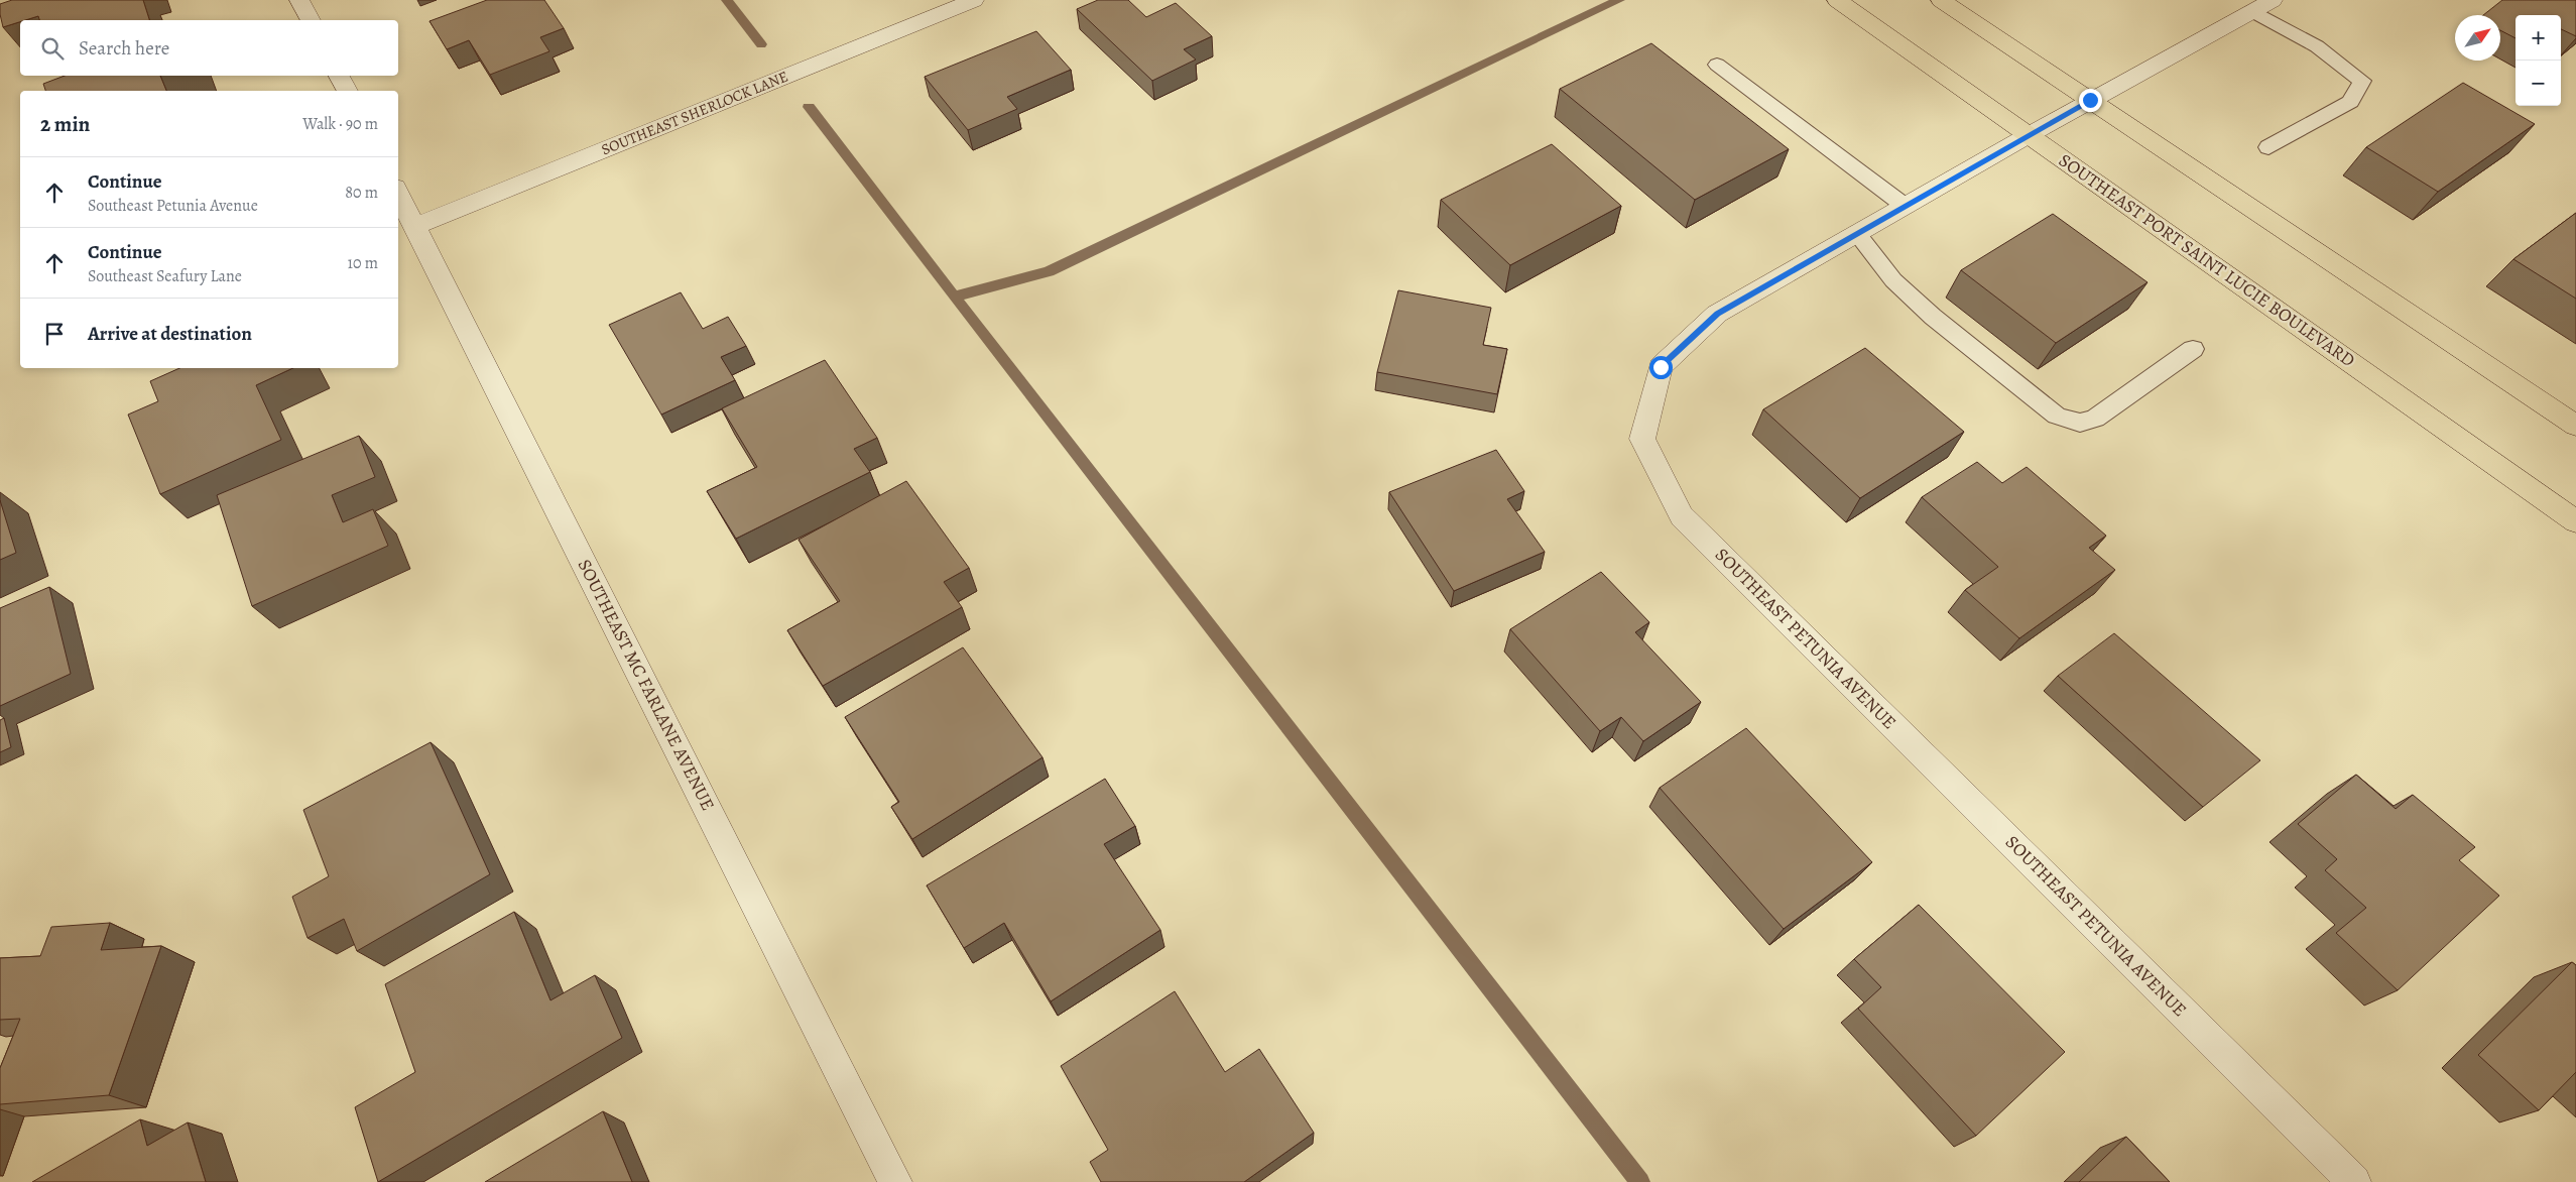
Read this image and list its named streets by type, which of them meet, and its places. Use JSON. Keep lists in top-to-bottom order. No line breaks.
{"streets":{"main road":["SOUTHEAST PORT SAINT LUCIE BOULEVARD"],"street":["SOUTHEAST SHERLOCK LANE","SOUTHEAST PETUNIA AVENUE","SOUTHEAST MC FARLANE AVENUE"]},"crossings":[["SOUTHEAST SHERLOCK LANE","SOUTHEAST MC FARLANE AVENUE"],["SOUTHEAST PORT SAINT LUCIE BOULEVARD","SOUTHEAST PETUNIA AVENUE"]],"north":"top right","page":{"map_buttons":["+","−"],"search":"Search here","heading":["2 min","Walk · 90 m"],"list":[["Continue","Southeast Petunia Avenue","80 m"],["Continue","Southeast Seafury Lane","10 m"],"Arrive at destination"]}}
